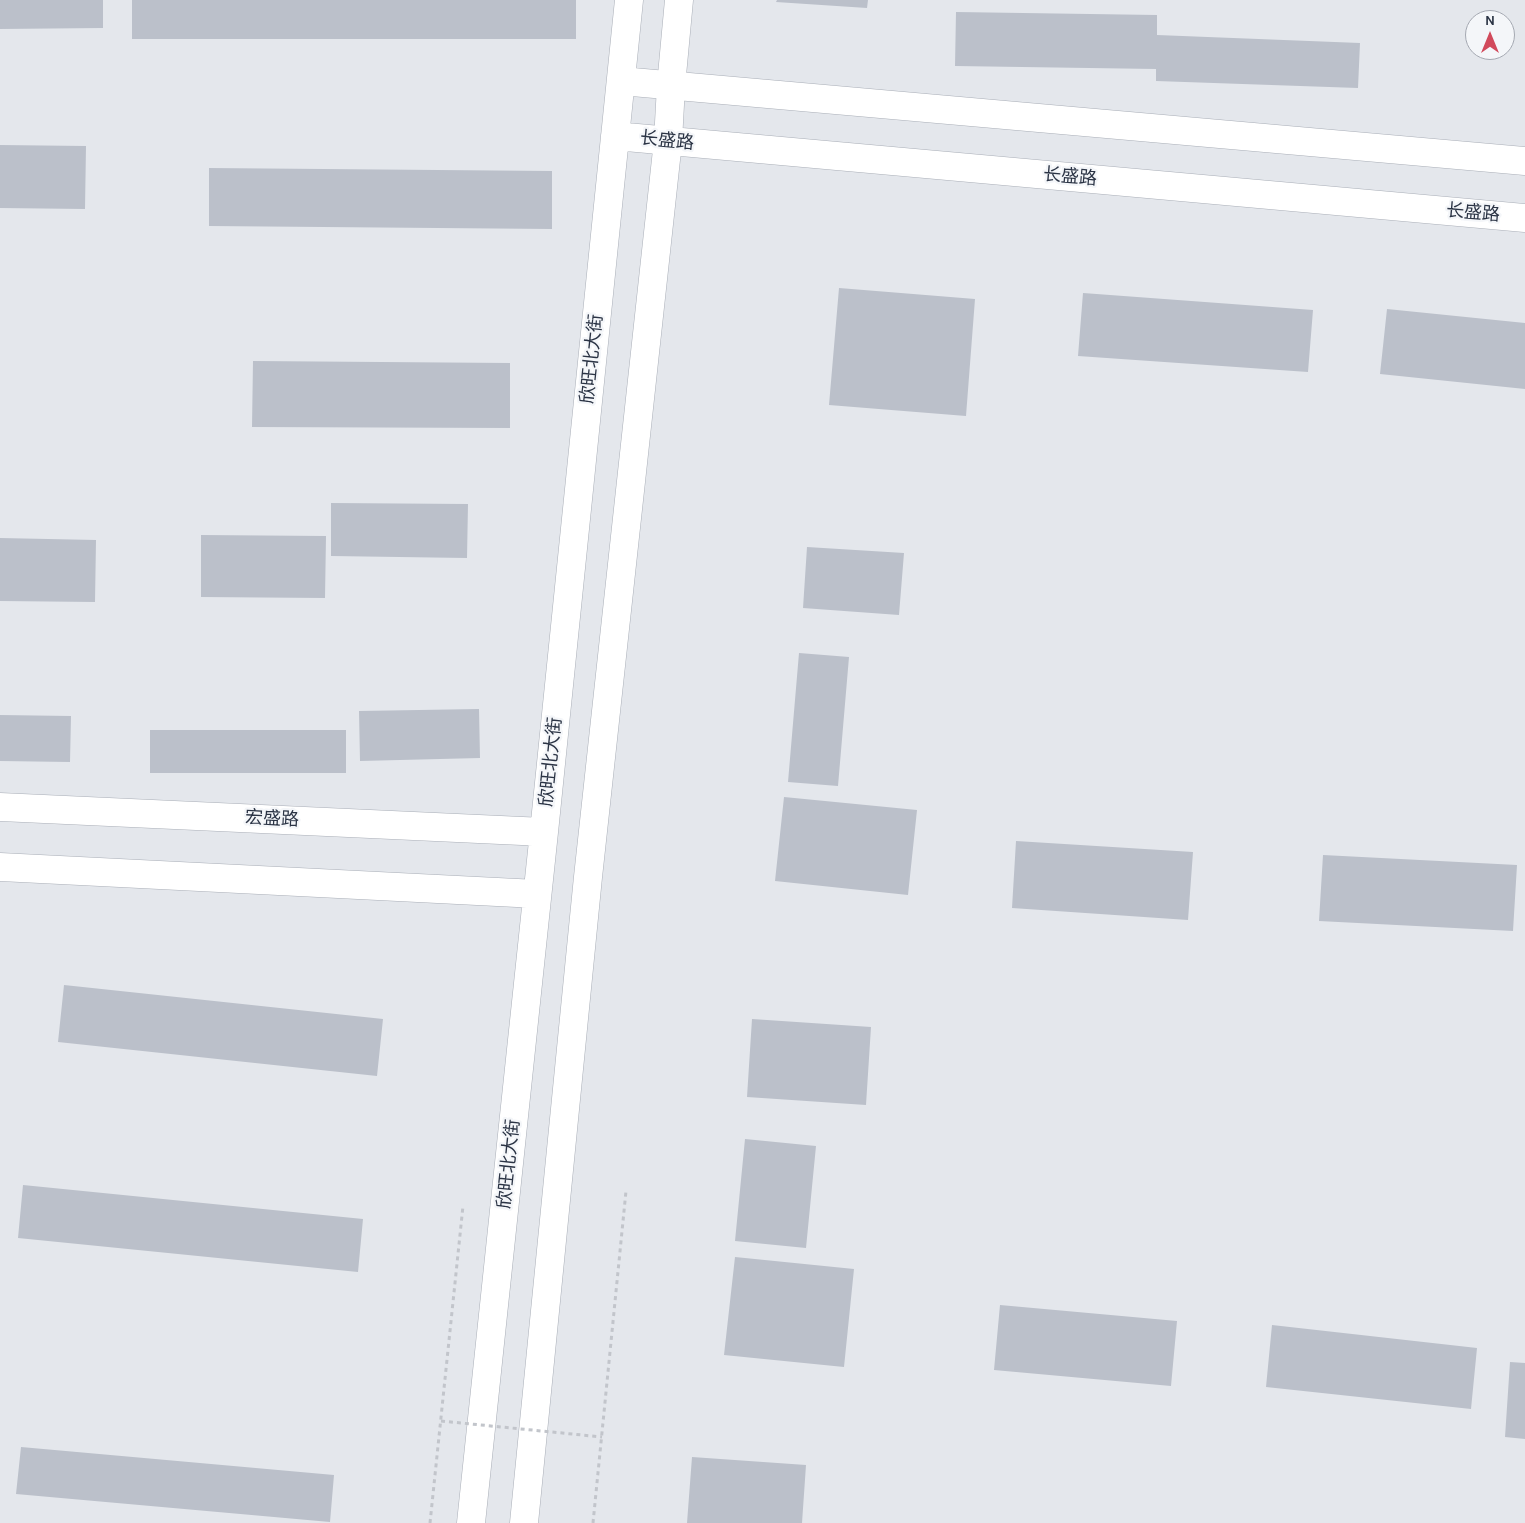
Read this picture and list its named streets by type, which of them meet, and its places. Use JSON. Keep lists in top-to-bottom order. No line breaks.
{"streets":{"main road":["长盛路","欣旺北大街","宏盛路"]},"crossings":[["长盛路","欣旺北大街"],["欣旺北大街","宏盛路"]],"north":"top"}
